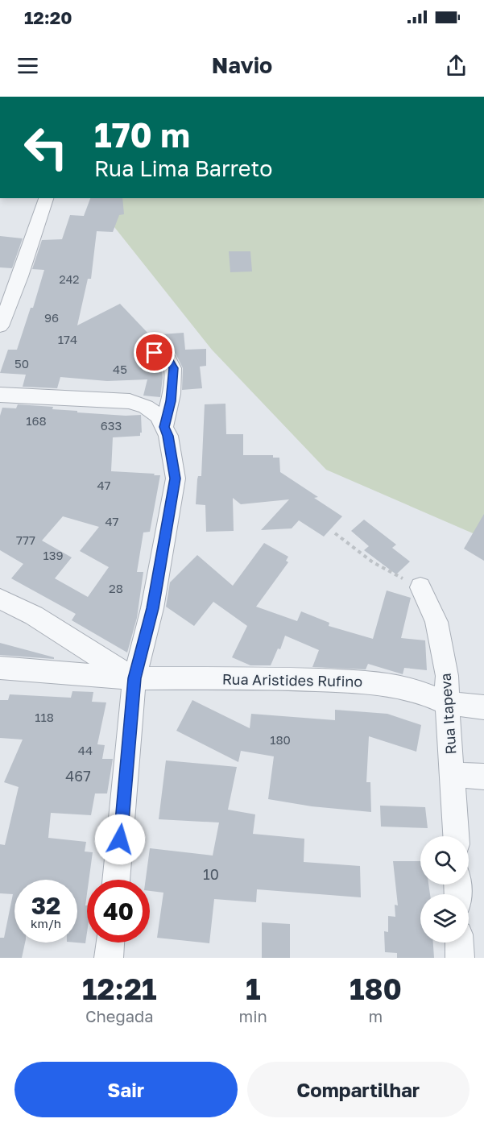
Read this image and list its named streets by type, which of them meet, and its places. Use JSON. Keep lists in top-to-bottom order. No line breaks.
{"streets":{"street":["Rua Aristides Rufino","Rua Itapeva"]},"crossings":[["Rua Aristides Rufino","Rua Itapeva"]],"house_numbers":["242","96","174","50","45","168","633","47","47","777","139","28","118","180","44","467","10"],"page":{"status":"12:20","header":"Navio","turn":["170 m","Rua Lima Barreto"],"speed":"32 km/h","limit":"40","eta":["12:21","Chegada","1","min","180","m"],"buttons":["Sair","Compartilhar"]}}
